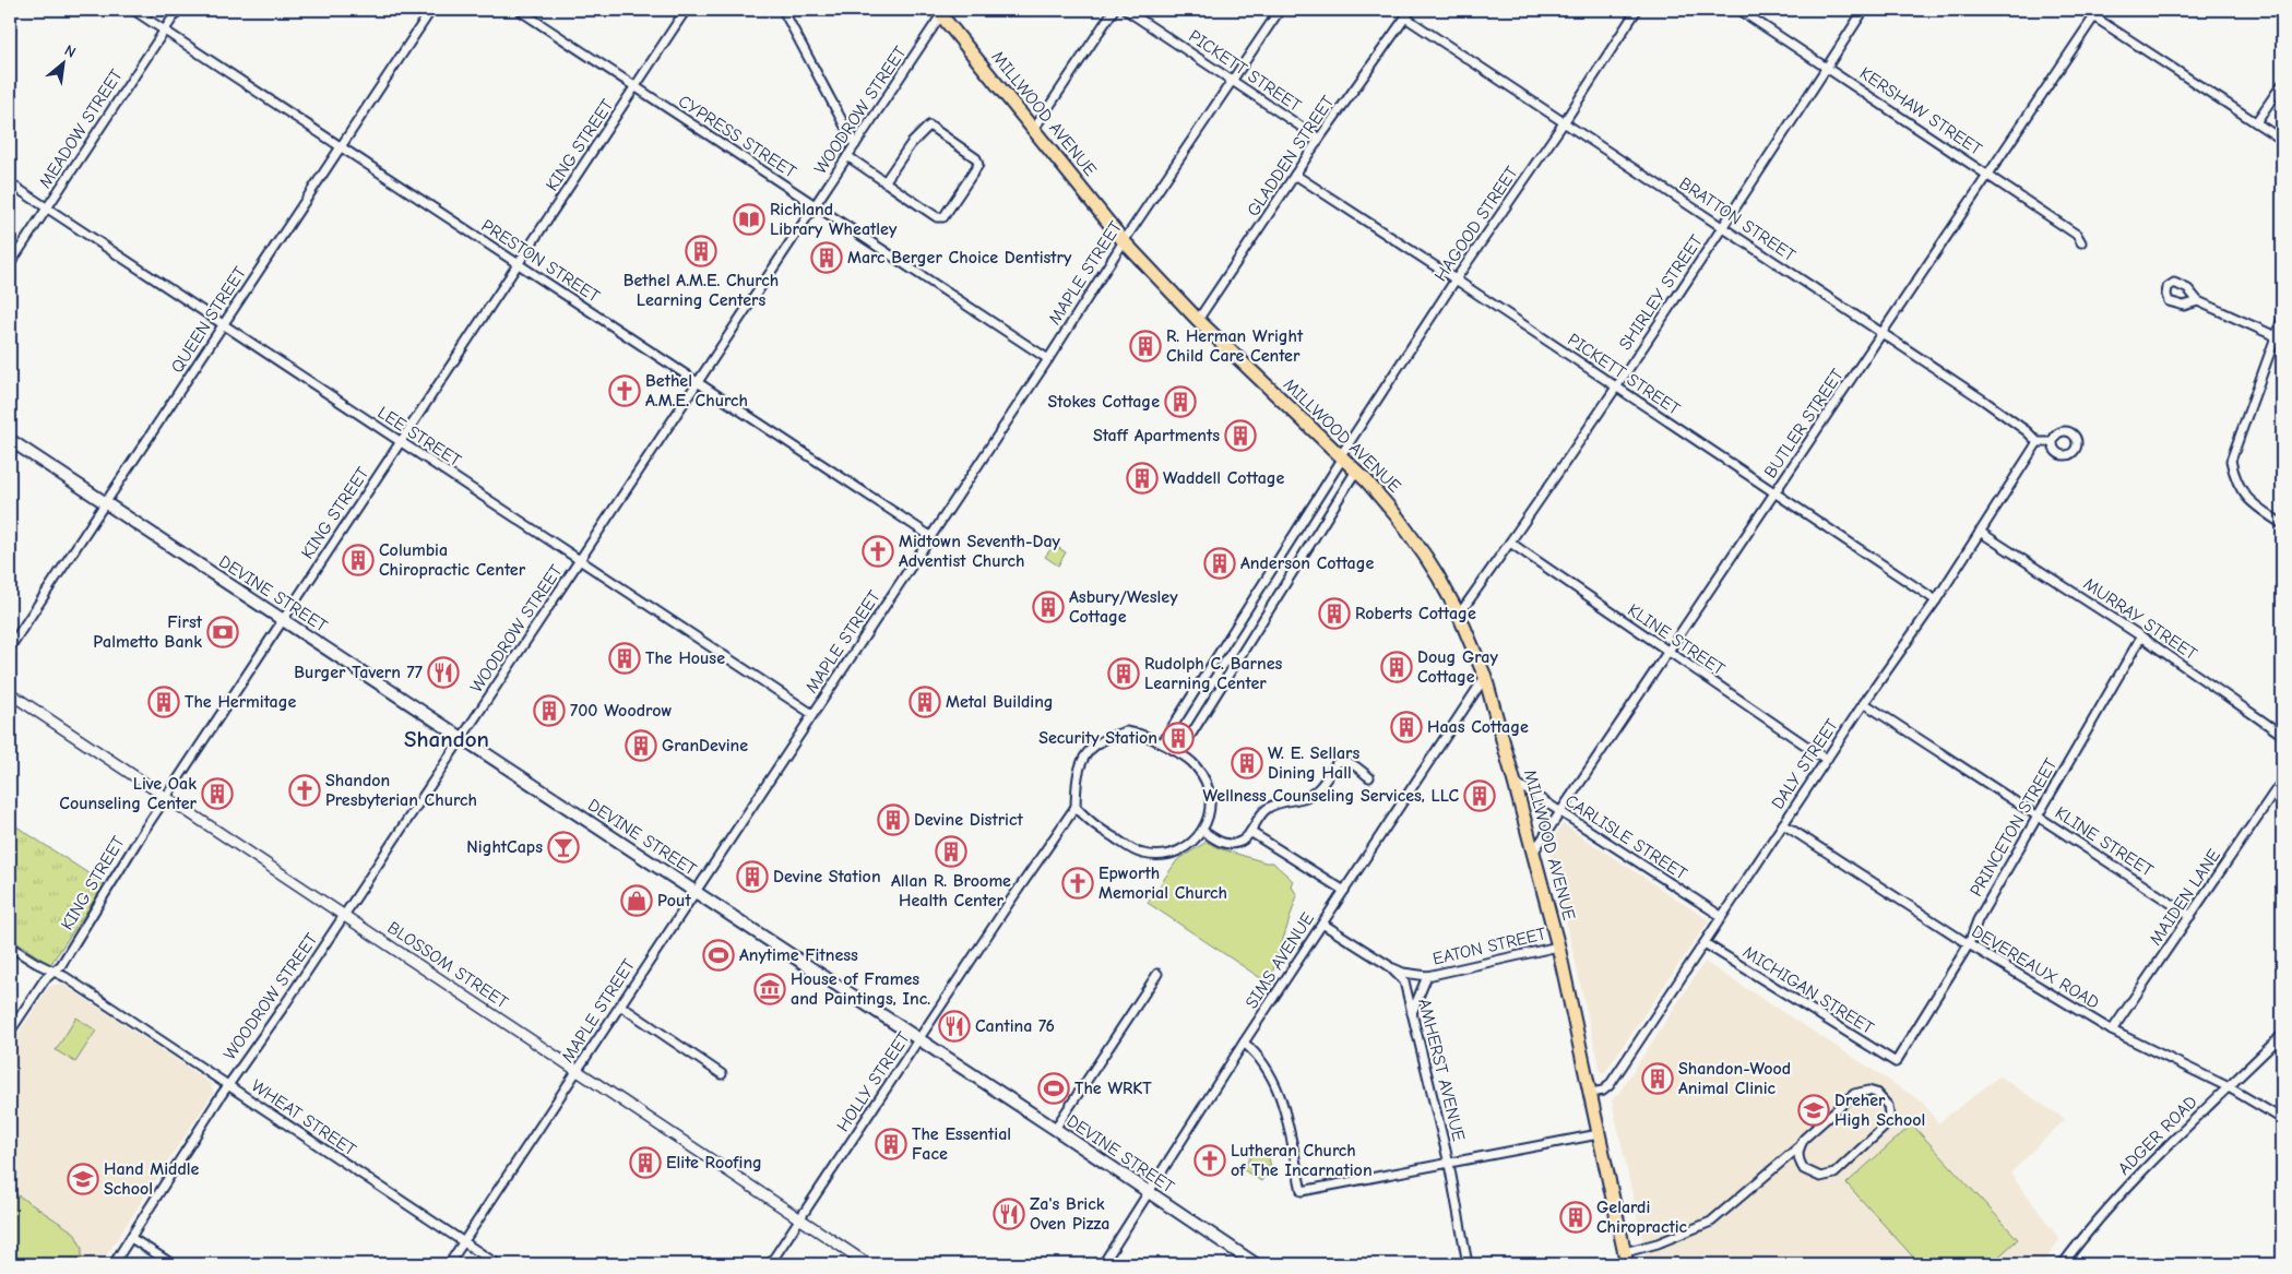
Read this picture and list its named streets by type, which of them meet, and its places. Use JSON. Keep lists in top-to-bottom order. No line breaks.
{"streets":{"main road":["MILLWOOD AVENUE","DEVINE STREET"],"street":["PICKETT STREET","WOODROW STREET","KERSHAW STREET","MEADOW STREET","CYPRESS STREET","KING STREET","GLADDEN STREET","BRATTON STREET","HAGOOD STREET","PRESTON STREET","MAPLE STREET","SHIRLEY STREET","QUEEN STREET","BUTLER STREET","LEE STREET","MURRAY STREET","KLINE STREET","DALY STREET","PRINCETON STREET","CARLISLE STREET","MAIDEN LANE","EATON STREET","SIMS AVENUE","BLOSSOM STREET","DEVEREAUX ROAD","MICHIGAN STREET","AMHERST AVENUE","HOLLY STREET","WHEAT STREET","ADGER ROAD"]},"crossings":[["PICKETT STREET","GLADDEN STREET"],["PICKETT STREET","HAGOOD STREET"],["PICKETT STREET","MAPLE STREET"],["PICKETT STREET","SHIRLEY STREET"],["PICKETT STREET","BUTLER STREET"],["PICKETT STREET","DALY STREET"],["WOODROW STREET","MILLWOOD AVENUE"],["WOODROW STREET","CYPRESS STREET"],["WOODROW STREET","PRESTON STREET"],["WOODROW STREET","LEE STREET"],["WOODROW STREET","DEVINE STREET"],["WOODROW STREET","BLOSSOM STREET"],["WOODROW STREET","WHEAT STREET"],["KERSHAW STREET","SHIRLEY STREET"],["KERSHAW STREET","BUTLER STREET"],["MILLWOOD AVENUE","GLADDEN STREET"],["MILLWOOD AVENUE","HAGOOD STREET"],["MILLWOOD AVENUE","MAPLE STREET"],["MILLWOOD AVENUE","SHIRLEY STREET"],["MILLWOOD AVENUE","BUTLER STREET"],["MILLWOOD AVENUE","DALY STREET"],["MILLWOOD AVENUE","CARLISLE STREET"],["MILLWOOD AVENUE","EATON STREET"],["MILLWOOD AVENUE","SIMS AVENUE"],["MEADOW STREET","PRESTON STREET"],["MEADOW STREET","LEE STREET"],["CYPRESS STREET","KING STREET"],["CYPRESS STREET","MAPLE STREET"],["KING STREET","PRESTON STREET"],["KING STREET","LEE STREET"],["KING STREET","DEVINE STREET"],["KING STREET","BLOSSOM STREET"],["KING STREET","WHEAT STREET"],["GLADDEN STREET","BRATTON STREET"],["BRATTON STREET","HAGOOD STREET"],["BRATTON STREET","SHIRLEY STREET"],["BRATTON STREET","BUTLER STREET"],["BRATTON STREET","DALY STREET"],["HAGOOD STREET","HOLLY STREET"],["PRESTON STREET","MAPLE STREET"],["PRESTON STREET","QUEEN STREET"],["MAPLE STREET","LEE STREET"],["MAPLE STREET","DEVINE STREET"],["MAPLE STREET","BLOSSOM STREET"],["MAPLE STREET","WHEAT STREET"],["SHIRLEY STREET","KLINE STREET"],["QUEEN STREET","LEE STREET"],["QUEEN STREET","DEVINE STREET"],["BUTLER STREET","KLINE STREET"],["BUTLER STREET","CARLISLE STREET"],["DEVINE STREET","SIMS AVENUE"],["DEVINE STREET","HOLLY STREET"],["MURRAY STREET","DALY STREET"],["MURRAY STREET","PRINCETON STREET"],["KLINE STREET","DALY STREET"],["KLINE STREET","PRINCETON STREET"],["KLINE STREET","MAIDEN LANE"],["DALY STREET","CARLISLE STREET"],["DALY STREET","DEVEREAUX ROAD"],["DALY STREET","MICHIGAN STREET"],["PRINCETON STREET","DEVEREAUX ROAD"],["PRINCETON STREET","MICHIGAN STREET"],["MAIDEN LANE","DEVEREAUX ROAD"],["SIMS AVENUE","AMHERST AVENUE"],["BLOSSOM STREET","HOLLY STREET"],["DEVEREAUX ROAD","ADGER ROAD"]],"districts":["Shandon"],"places":{"library":["Richland Library Wheatley"],"building":["Bethel A.M.E. Church Learning Centers","Marc Berger Choice Dentistry","R. Herman Wright Child Care Center","Stokes Cottage","Staff Apartments","Waddell Cottage","Columbia Chiropractic Center","Anderson Cottage","Asbury/Wesley Cottage","Roberts Cottage","The House","Doug Gray Cottage","Rudolph C. Barnes Learning Center","The Hermitage","Metal Building","700 Woodrow","Haas Cottage","Security Station","GranDevine","W. E. Sellars Dining Hall","Live Oak Counseling Center","Wellness Counseling Services, LLC","Devine District","Allan R. Broome Health Center","Devine Station","Shandon-Wood Animal Clinic","The Essential Face","Elite Roofing","Gelardi Chiropractic"],"church":["Bethel A.M.E. Church","Midtown Seventh-Day Adventist Church","Shandon Presbyterian Church","Epworth Memorial Church","Lutheran Church of The Incarnation"],"bank":["First Palmetto Bank"],"restaurant":["Burger Tavern 77","Cantina 76","Za's Brick Oven Pizza"],"bar":["NightCaps"],"shop":["Pout"],"sports":["Anytime Fitness","The WRKT"],"museum":["House of Frames and Paintings, Inc."],"school or university":["Dreher High School","Hand Middle School"]},"north":"top right"}
